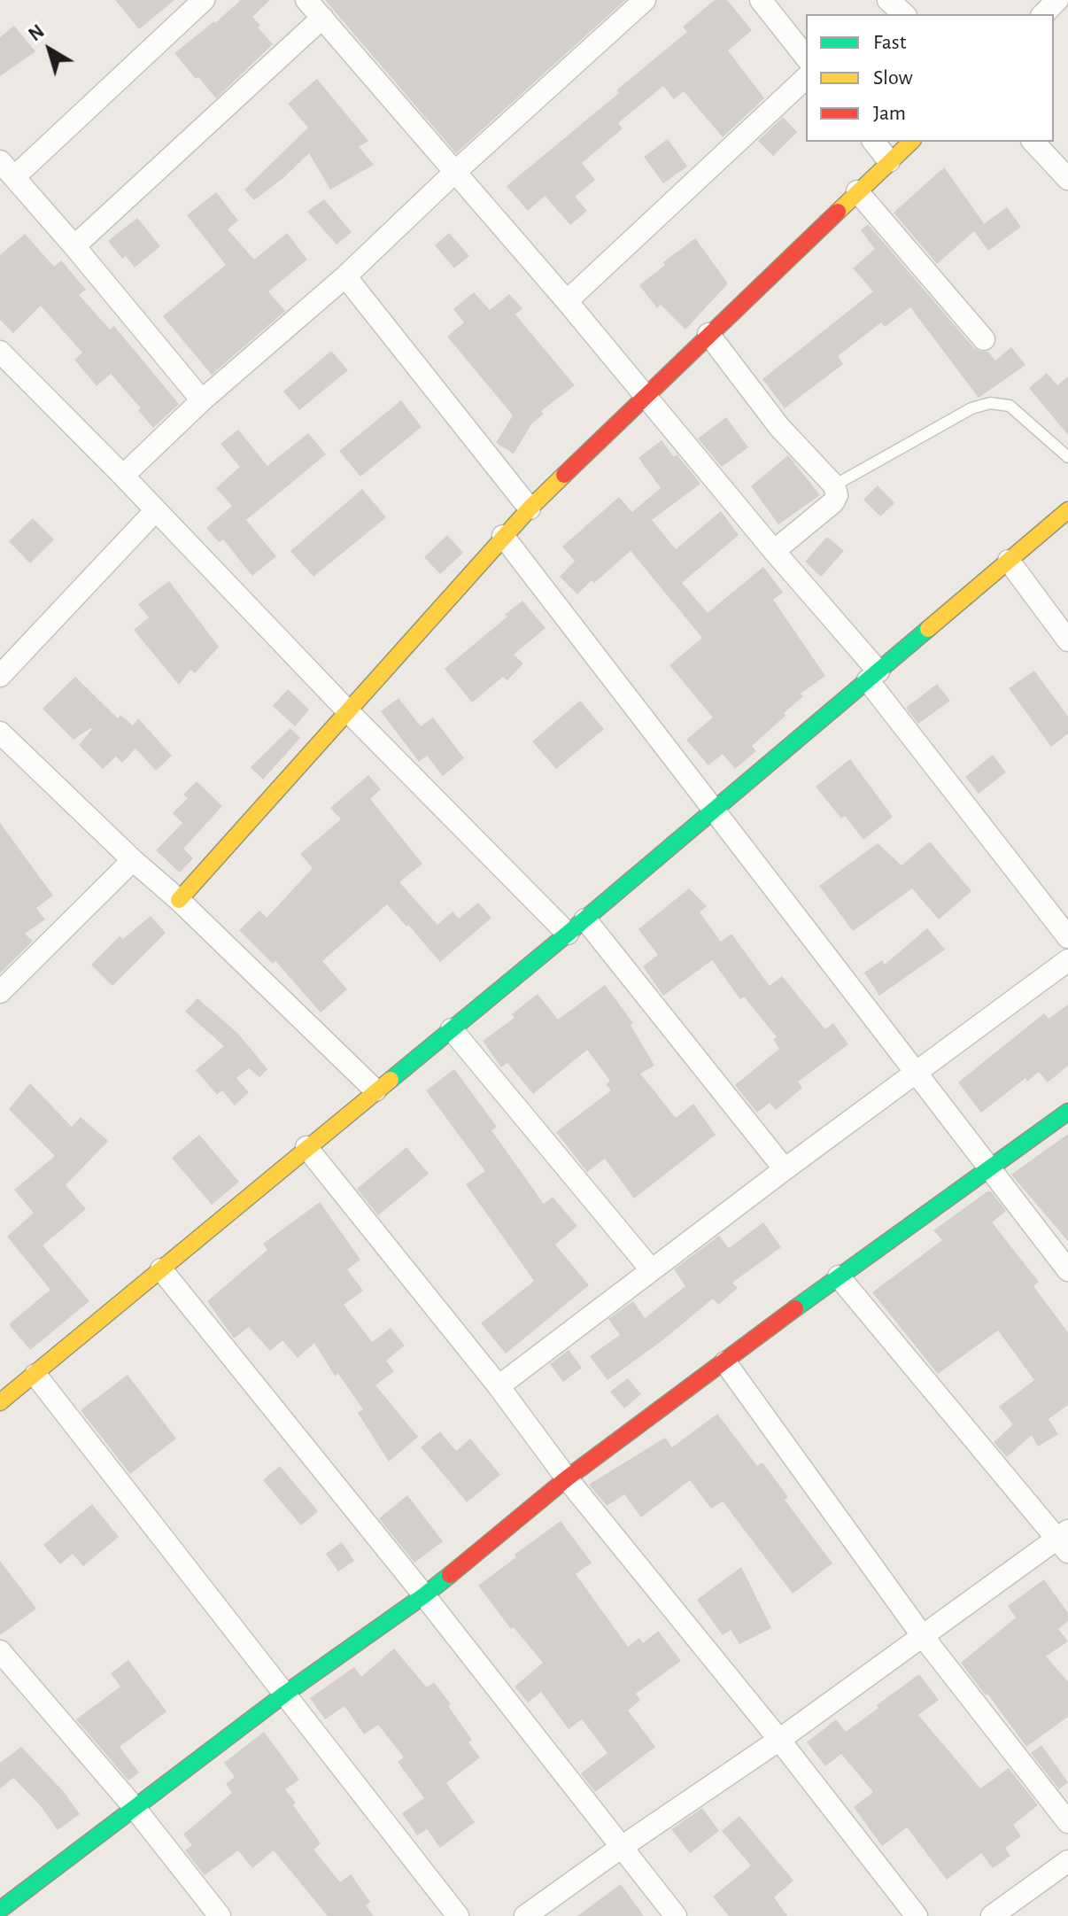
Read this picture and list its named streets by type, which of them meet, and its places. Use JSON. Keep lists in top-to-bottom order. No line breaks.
{"legend":["Fast","Slow","Jam"],"north":"top left"}
